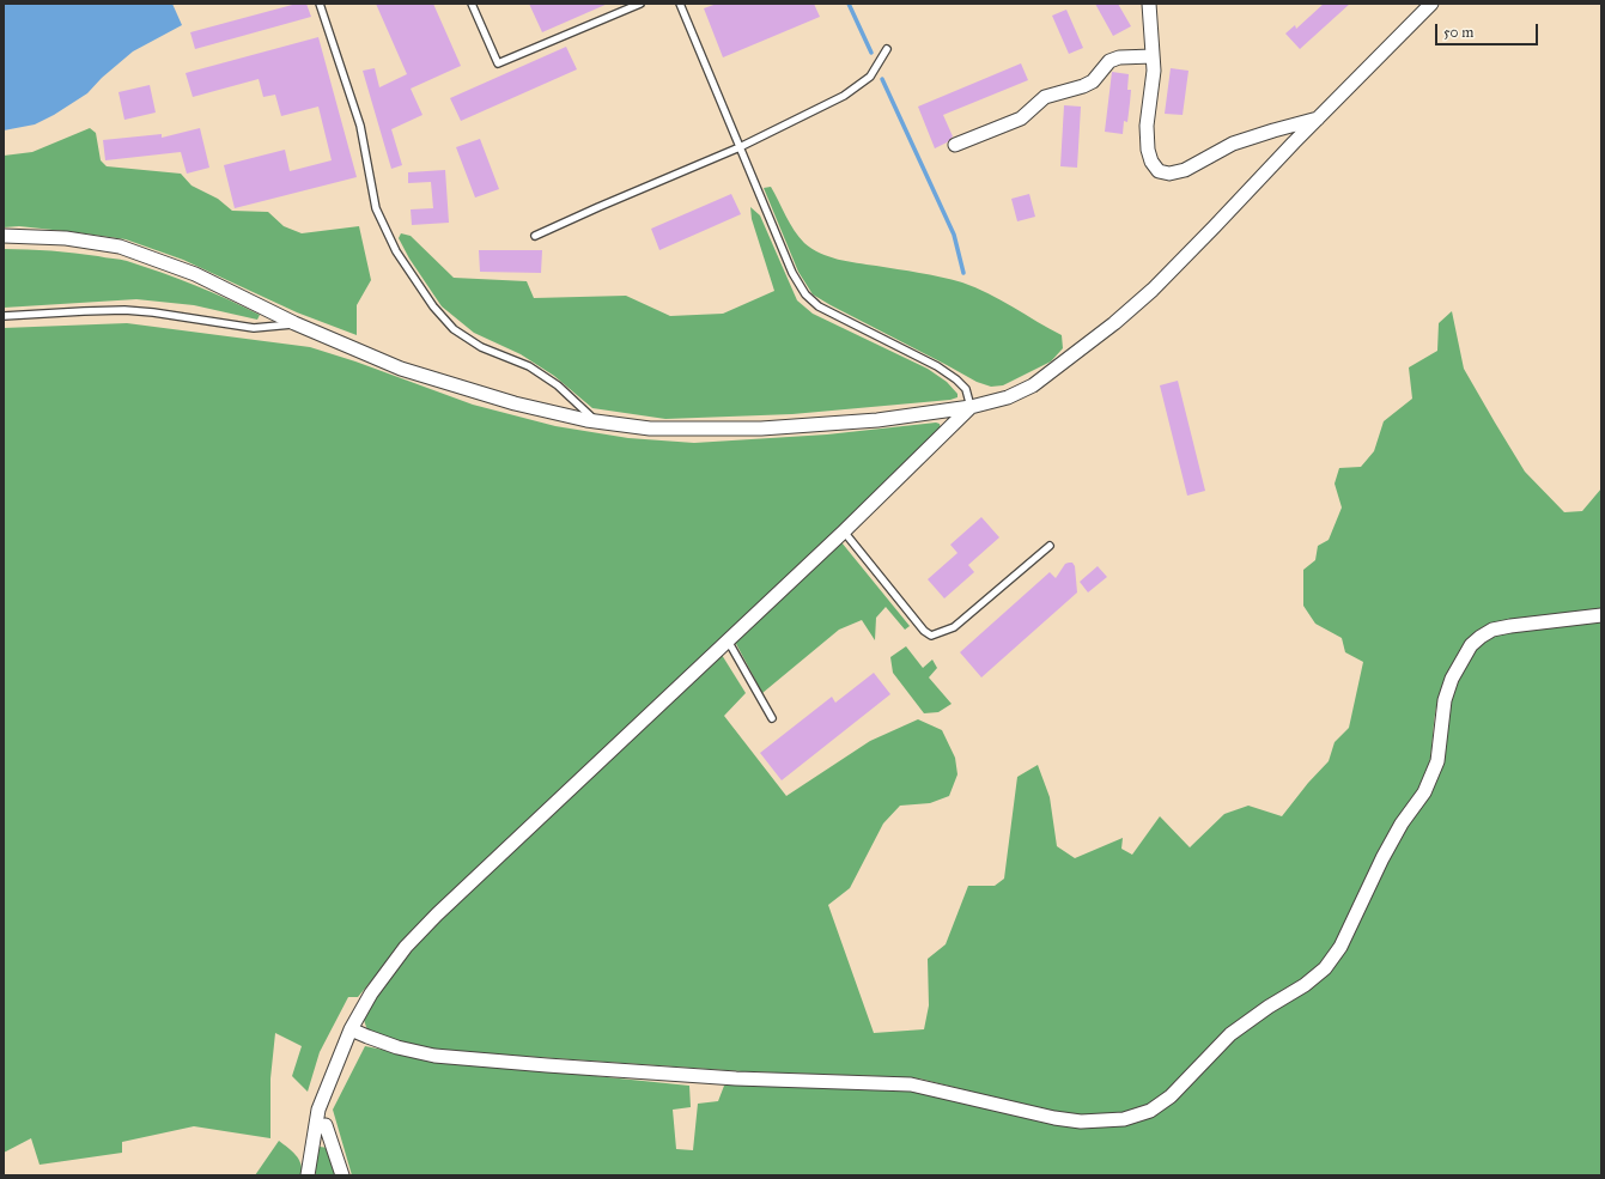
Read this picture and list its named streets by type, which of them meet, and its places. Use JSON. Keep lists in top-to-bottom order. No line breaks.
{"scale_bar":"50 m"}
